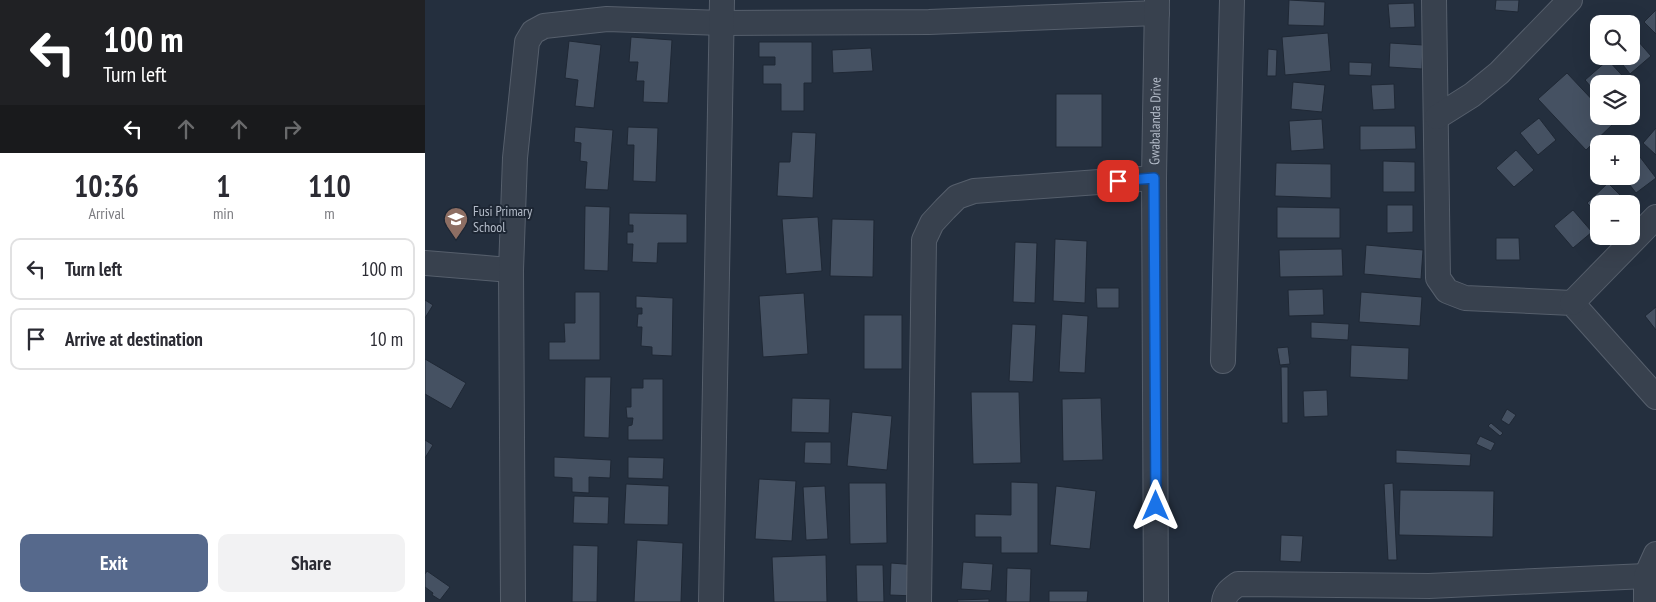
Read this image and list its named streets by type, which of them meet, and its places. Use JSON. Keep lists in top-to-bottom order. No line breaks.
{"streets":{"street":["Gwabalanda Drive"]},"places":{"school or university":["Fusi Primary School"]},"page":{"turn":["100 m","Turn left"],"map_buttons":["+","−"],"eta":["10:36","Arrival","1","min","110","m"],"list":[{"name":"Turn left","value":"100 m"},{"name":"Arrive at destination","value":"10 m"}],"buttons":["Exit","Share"]}}
